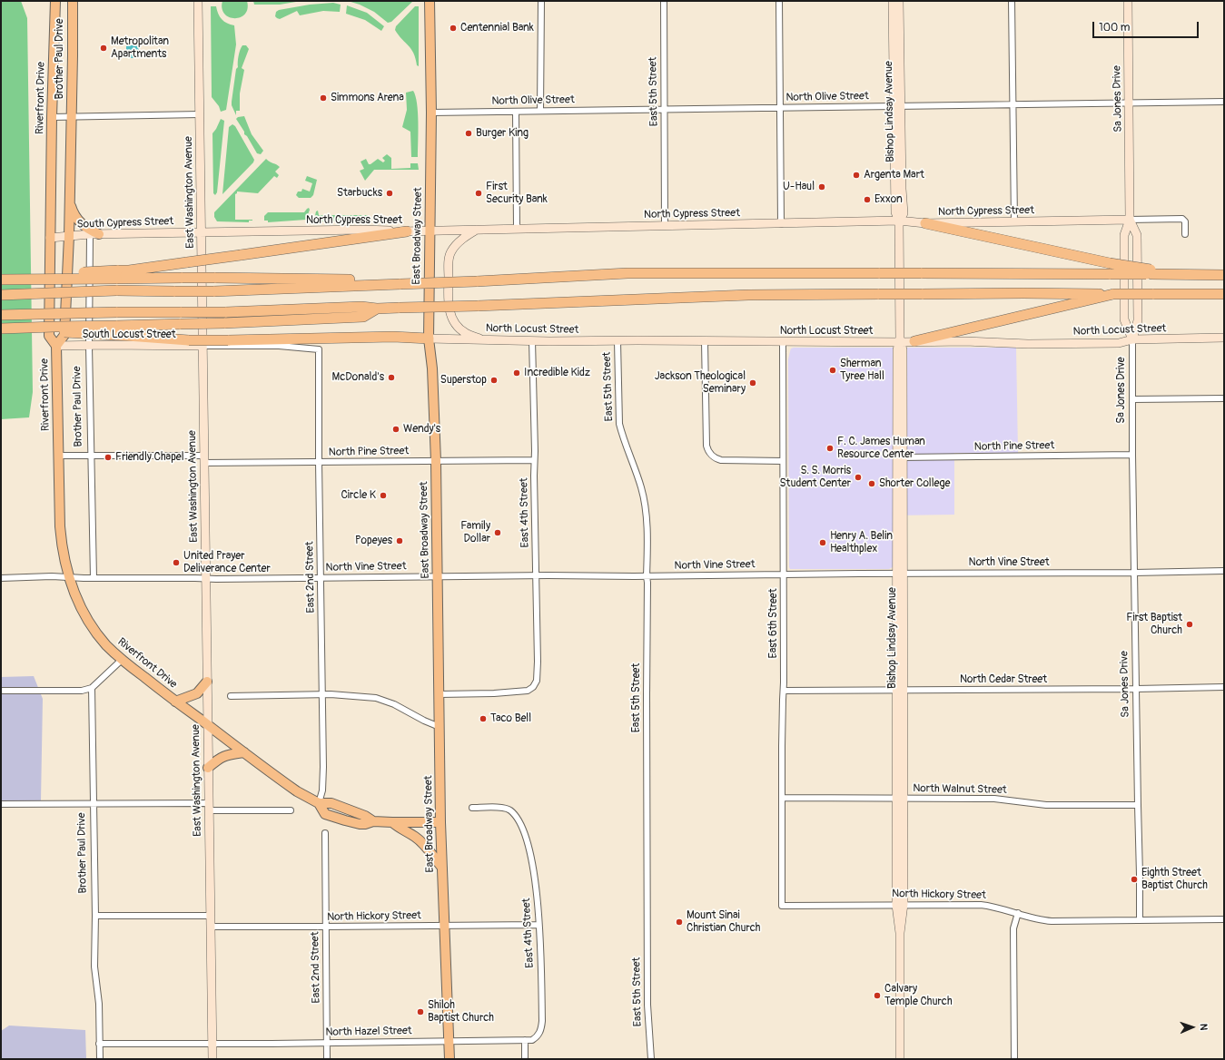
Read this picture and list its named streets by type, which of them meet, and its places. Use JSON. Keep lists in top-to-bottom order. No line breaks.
{"streets":{"main road":["Brother Paul Drive","Riverfront Drive","Sa Jones Drive","Bishop Lindsay Avenue","East Washington Avenue","North Cypress Street","South Cypress Street","East Broadway Street","North Locust Street","South Locust Street"],"street":["East 5th Street","North Olive Street","North Pine Street","East 4th Street","North Vine Street","East 2nd Street","East 6th Street","North Cedar Street","North Walnut Street","North Hickory Street","North Hazel Street"]},"crossings":[["Brother Paul Drive","Riverfront Drive"],["Brother Paul Drive","South Cypress Street"],["Brother Paul Drive","South Locust Street"],["Brother Paul Drive","North Pine Street"],["Brother Paul Drive","North Vine Street"],["Brother Paul Drive","North Hazel Street"],["East 5th Street","North Olive Street"],["East 5th Street","North Cypress Street"],["East 5th Street","North Locust Street"],["East 5th Street","North Vine Street"],["North Olive Street","Sa Jones Drive"],["North Olive Street","Bishop Lindsay Avenue"],["North Olive Street","East Broadway Street"],["Riverfront Drive","East Washington Avenue"],["Riverfront Drive","South Cypress Street"],["Riverfront Drive","East Broadway Street"],["Riverfront Drive","South Locust Street"],["Riverfront Drive","North Pine Street"],["Riverfront Drive","North Vine Street"],["Riverfront Drive","East 2nd Street"],["Sa Jones Drive","North Cypress Street"],["Sa Jones Drive","North Locust Street"],["Sa Jones Drive","North Pine Street"],["Sa Jones Drive","North Vine Street"],["Sa Jones Drive","North Cedar Street"],["Sa Jones Drive","North Walnut Street"],["Sa Jones Drive","North Hickory Street"],["Bishop Lindsay Avenue","North Cypress Street"],["Bishop Lindsay Avenue","North Locust Street"],["Bishop Lindsay Avenue","North Pine Street"],["Bishop Lindsay Avenue","North Vine Street"],["Bishop Lindsay Avenue","North Cedar Street"],["Bishop Lindsay Avenue","North Walnut Street"],["Bishop Lindsay Avenue","North Hickory Street"],["East Washington Avenue","North Cypress Street"],["East Washington Avenue","South Cypress Street"],["East Washington Avenue","South Locust Street"],["East Washington Avenue","North Pine Street"],["East Washington Avenue","North Vine Street"],["East Washington Avenue","East 2nd Street"],["East Washington Avenue","North Hickory Street"],["East Washington Avenue","North Hazel Street"],["North Cypress Street","South Cypress Street"],["North Cypress Street","East Broadway Street"],["East Broadway Street","North Locust Street"],["East Broadway Street","North Pine Street"],["East Broadway Street","East 4th Street"],["East Broadway Street","North Vine Street"],["East Broadway Street","North Hickory Street"],["East Broadway Street","North Hazel Street"],["North Locust Street","East 4th Street"],["North Locust Street","East 6th Street"],["South Locust Street","East 2nd Street"],["North Pine Street","East 4th Street"],["North Pine Street","East 2nd Street"],["East 4th Street","North Vine Street"],["East 4th Street","North Hickory Street"],["East 4th Street","North Hazel Street"],["North Vine Street","East 2nd Street"],["North Vine Street","East 6th Street"],["East 2nd Street","North Hickory Street"],["East 2nd Street","North Hazel Street"],["East 6th Street","North Cedar Street"],["East 6th Street","North Walnut Street"],["East 6th Street","North Hickory Street"]],"places":["Centennial Bank","Metropolitan Apartments","Simmons Arena","Burger King","Argenta Mart","U-Haul","Starbucks","First Security Bank","Exxon","Sherman Tyree Hall","Incredible Kidz","McDonald's","Superstop","Jackson Theological Seminary","Wendy's","F. C. James Human Resource Center","Friendly Chapel","S. S. Morris Student Center","Shorter College","Circle K","Family Dollar","Popeyes","Henry A. Belin Healthplex","United Prayer Deliverance Center","First Baptist Church","Taco Bell","Eighth Street Baptist Church","Mount Sinai Christian Church","Calvary Temple Church","Shiloh Baptist Church"],"scale_bar":"100 m","north":"right"}
